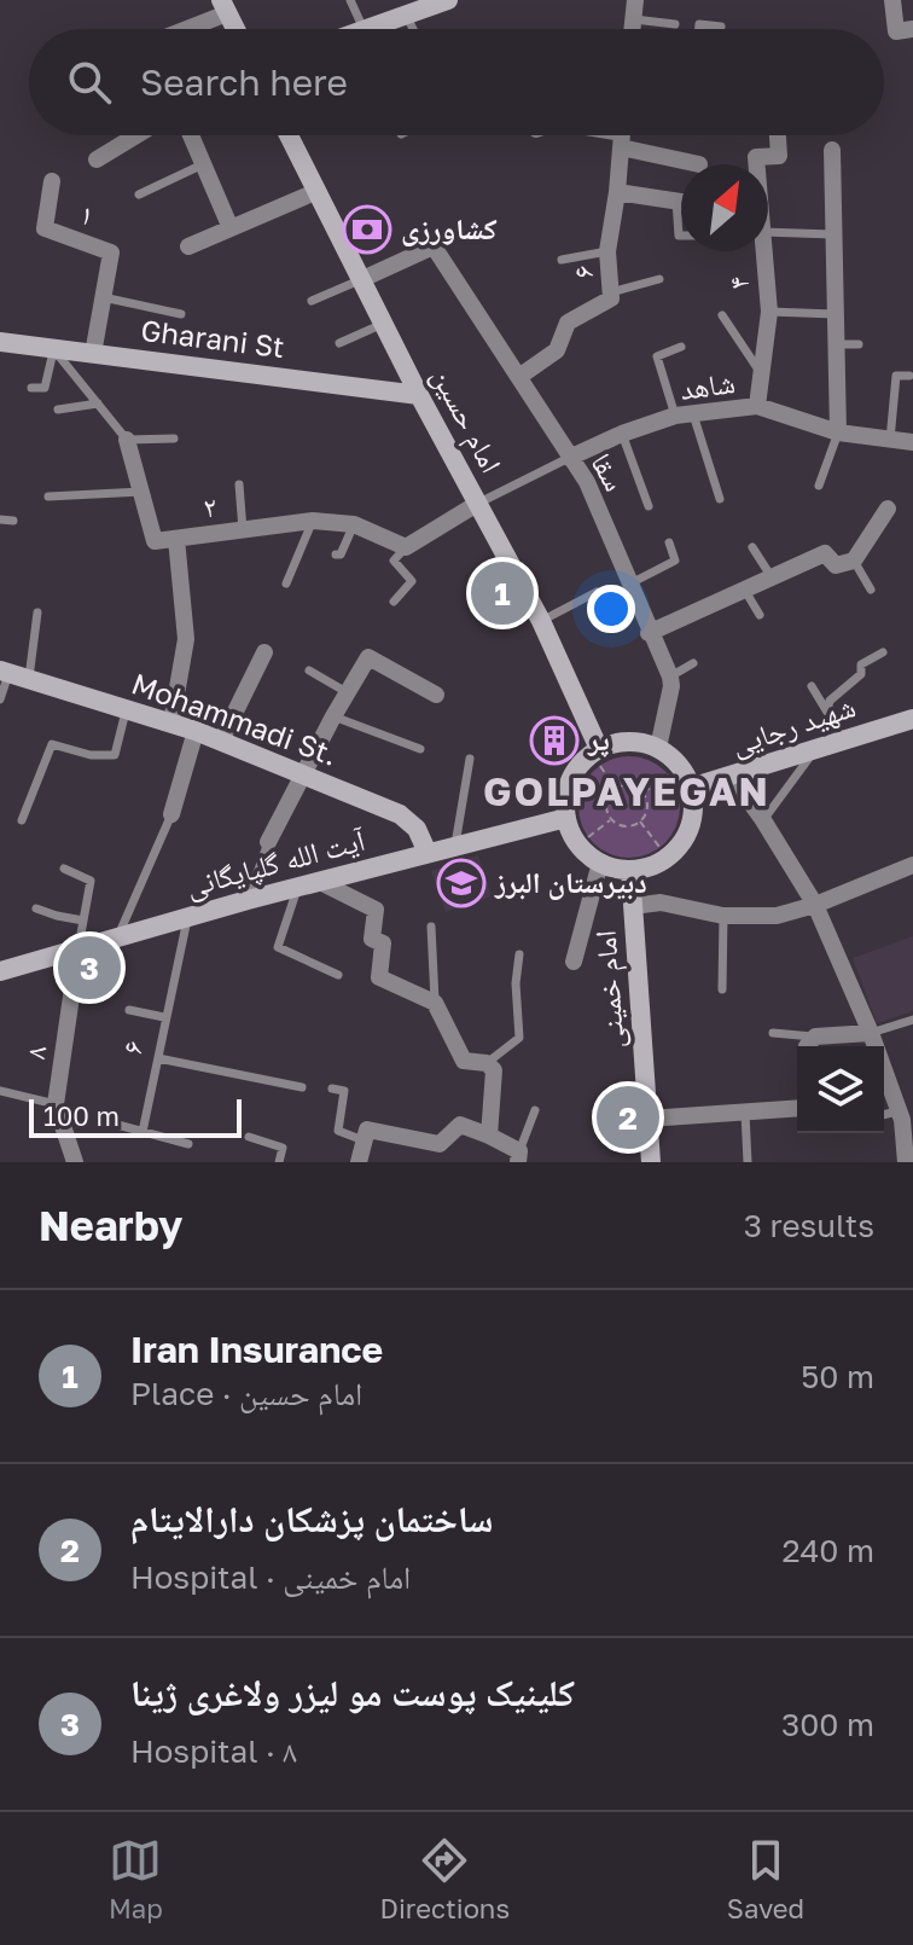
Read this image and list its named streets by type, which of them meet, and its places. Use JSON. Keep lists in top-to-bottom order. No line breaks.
{"streets":{"main road":["Gharani St","امام حسین","Mohammadi St.","شهید رجایی","آیت الله گلپایگانی","امام خمینی"],"street":["۱","۶","۴","شاهد","سقا","۲","۸"]},"crossings":[["۱","Gharani St"],["۶","سقا"],["۶","آیت الله گلپایگانی"],["۴","شاهد"],["Gharani St","امام حسین"],["Gharani St","۲"],["شاهد","سقا"],["امام حسین","سقا"],["Mohammadi St.","آیت الله گلپایگانی"],["آیت الله گلپایگانی","۸"]],"districts":["GOLPAYEGAN"],"places":{"bank":["کشاورزی"],"building":["پر"],"school or university":["دبیرستان البرز"]},"scale_bar":"100 m","north":"top right","page":{"search":"Search here","pins":["1","3","2"],"scale":"100 m","heading":["Nearby","3 results"],"list":[{"mark":"1","name":"Iran Insurance","note":"Place · امام حسین","value":"50 m"},{"mark":"2","name":"ساختمان پزشکان دارالایتام","note":"Hospital · امام خمینی","value":"240 m"},{"mark":"3","name":"کلینیک پوست مو لیزر ولاغری ژینا","note":"Hospital · ۸","value":"300 m"}],"nav":["Map","Directions","Saved"]}}
